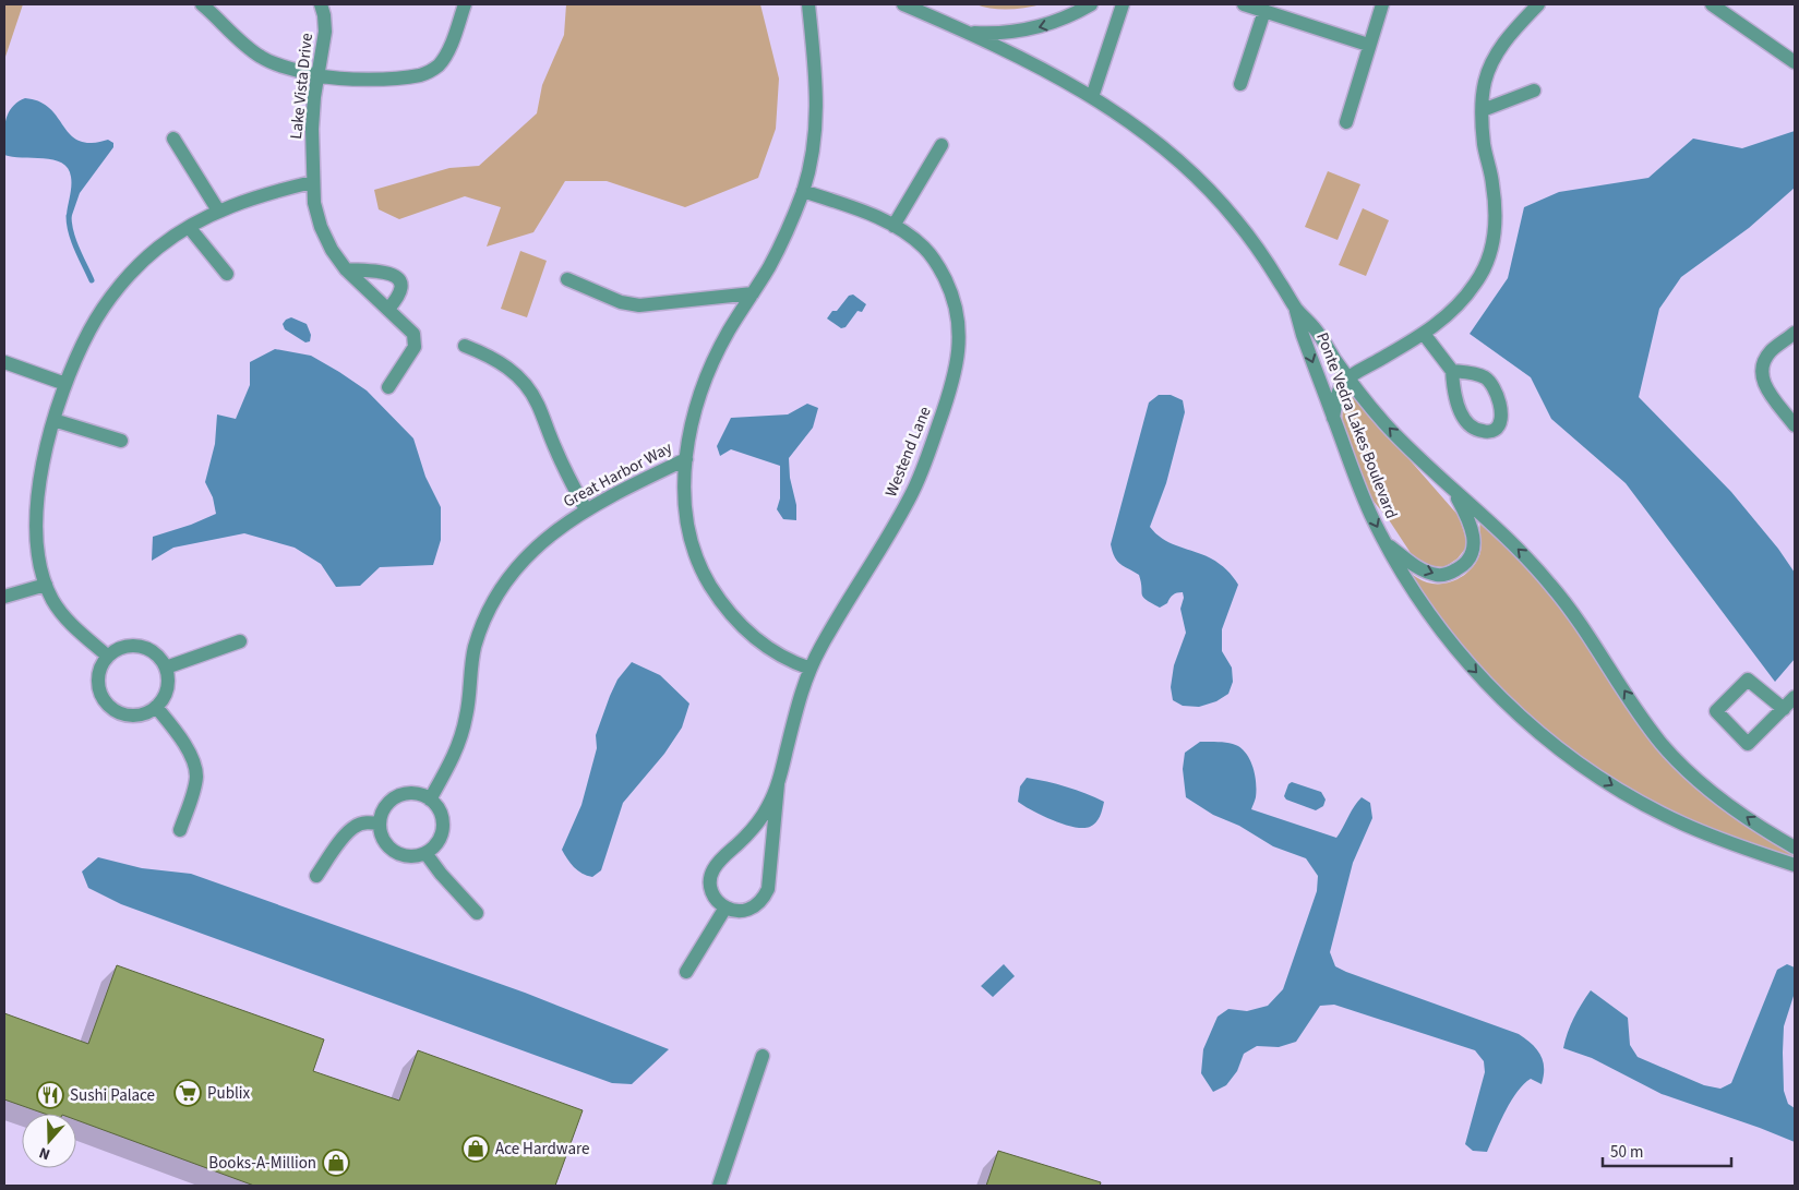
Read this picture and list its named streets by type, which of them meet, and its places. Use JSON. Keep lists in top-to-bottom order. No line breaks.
{"streets":{"street":["Lake Vista Drive","Ponte Vedra Lakes Boulevard","Westend Lane","Great Harbor Way"]},"crossings":[["Westend Lane","Great Harbor Way"]],"places":{"supermarket":["Publix"],"restaurant":["Sushi Palace"],"shop":["Ace Hardware","Books-A-Million"]},"scale_bar":"50 m","north":"bottom"}
